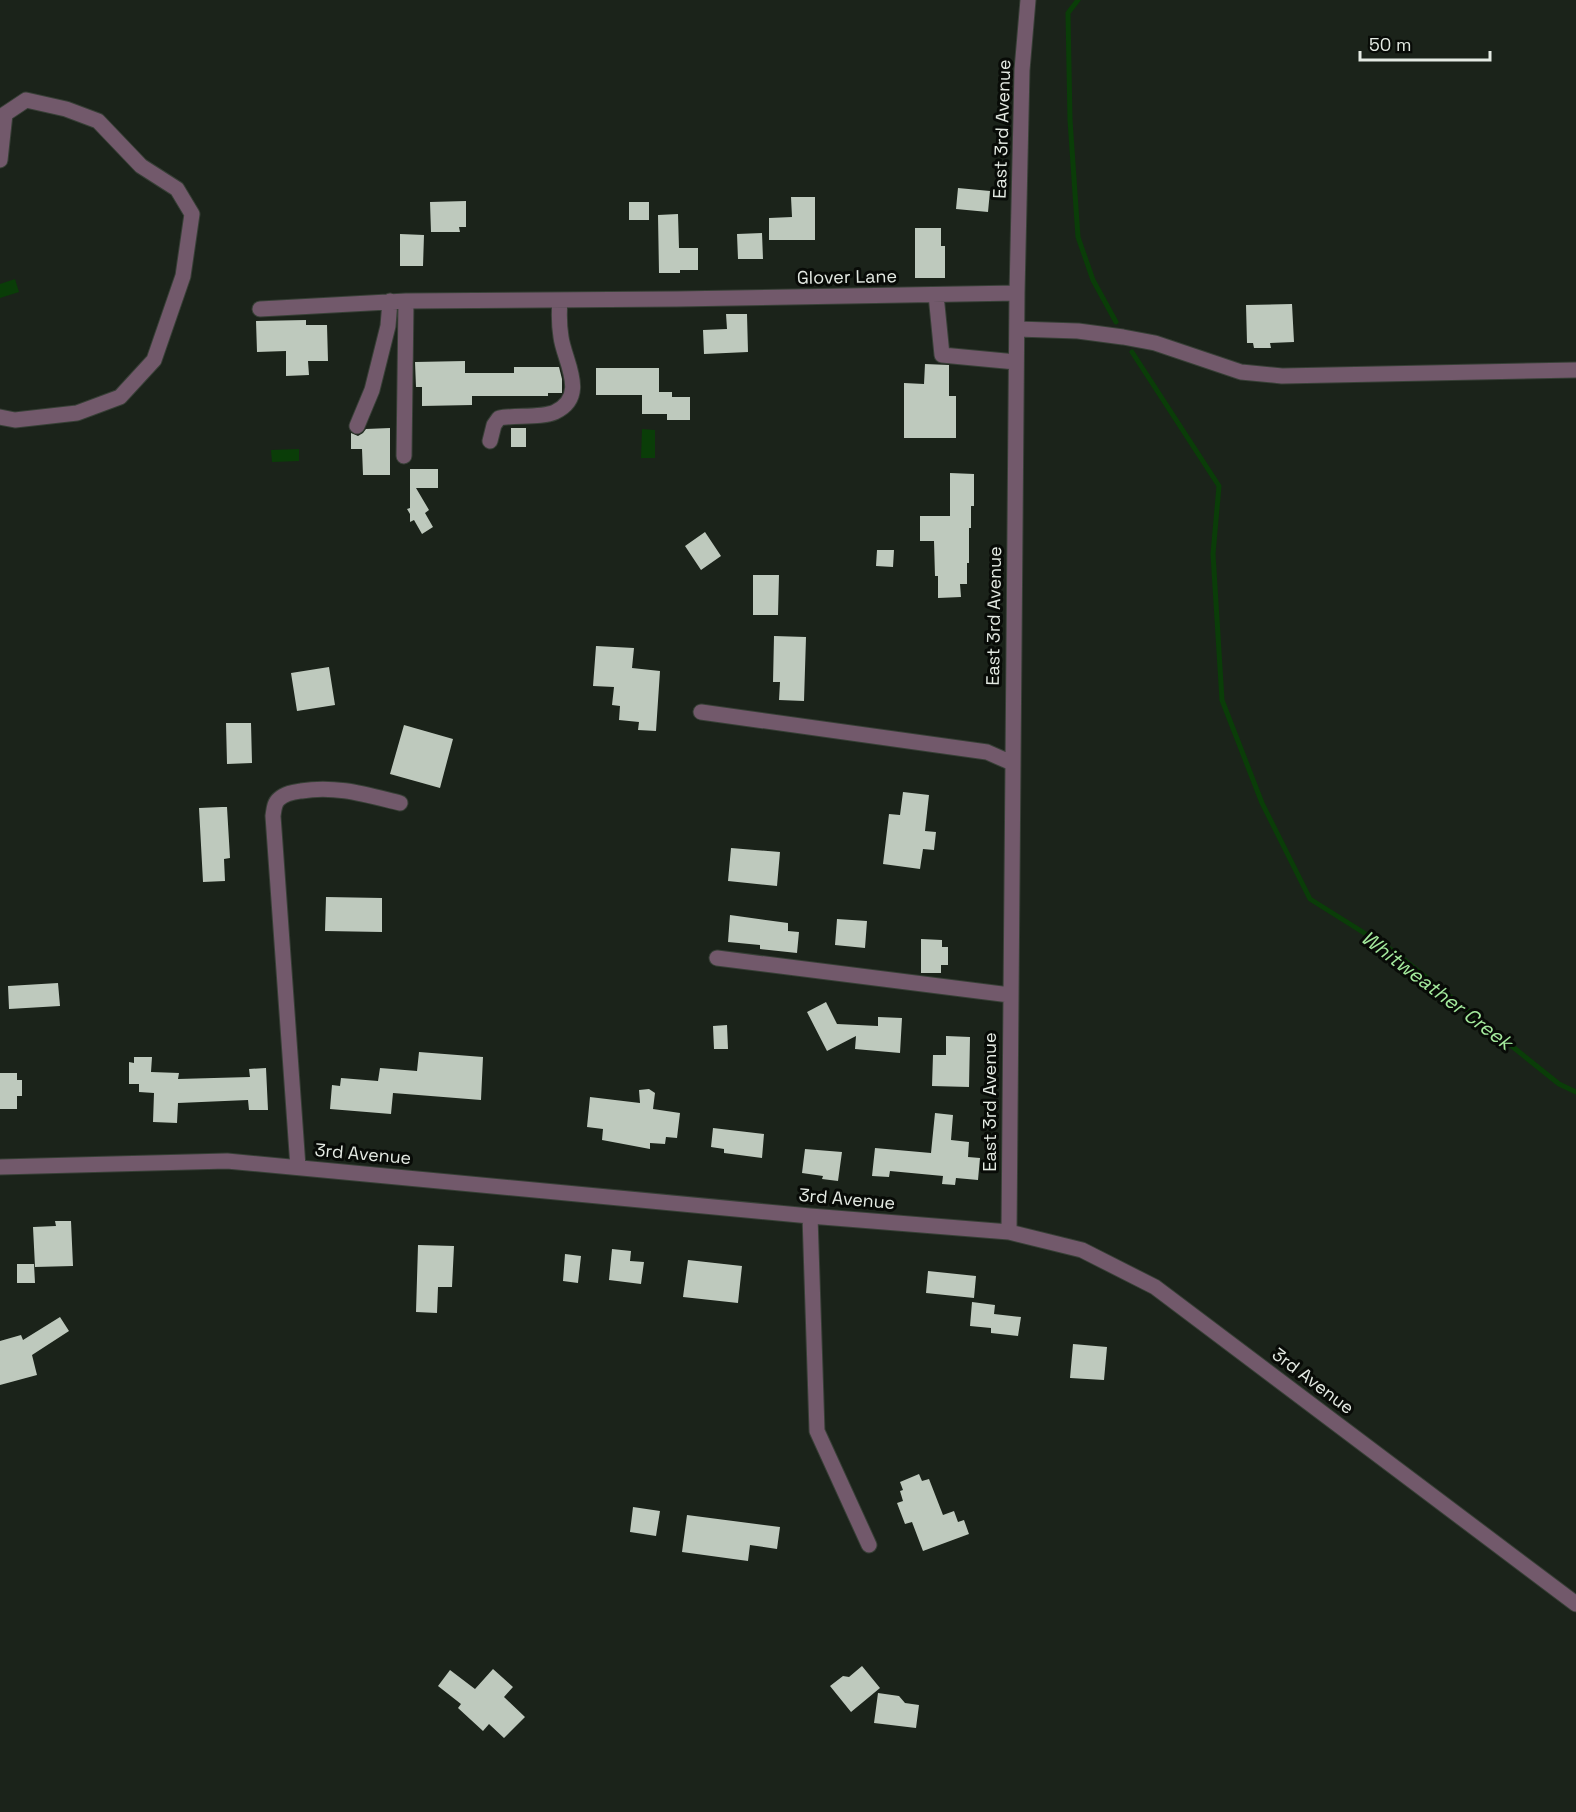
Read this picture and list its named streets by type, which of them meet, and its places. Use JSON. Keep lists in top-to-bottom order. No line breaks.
{"streets":{"street":["East 3rd Avenue","Glover Lane","3rd Avenue"]},"crossings":[["East 3rd Avenue","Glover Lane"],["East 3rd Avenue","3rd Avenue"]],"water":["Whitweather Creek"],"scale_bar":"50 m"}
